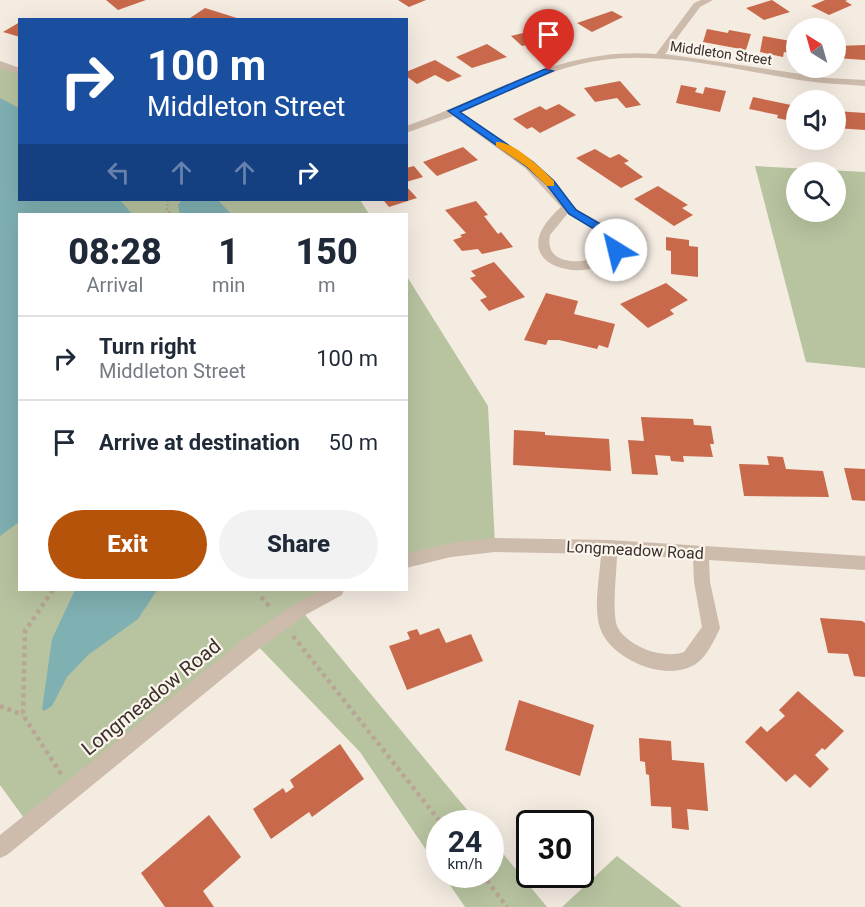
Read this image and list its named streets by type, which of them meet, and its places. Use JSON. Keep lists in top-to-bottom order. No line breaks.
{"streets":{"street":["Middleton Street","Longmeadow Road"]},"north":"top left","page":{"turn":["100 m","Middleton Street"],"eta":["08:28","Arrival","1","min","150","m"],"list":[{"name":"Turn right","note":"Middleton Street","value":"100 m"},{"name":"Arrive at destination","value":"50 m"}],"buttons":["Exit","Share"],"speed":"24 km/h","limit":"30"}}
